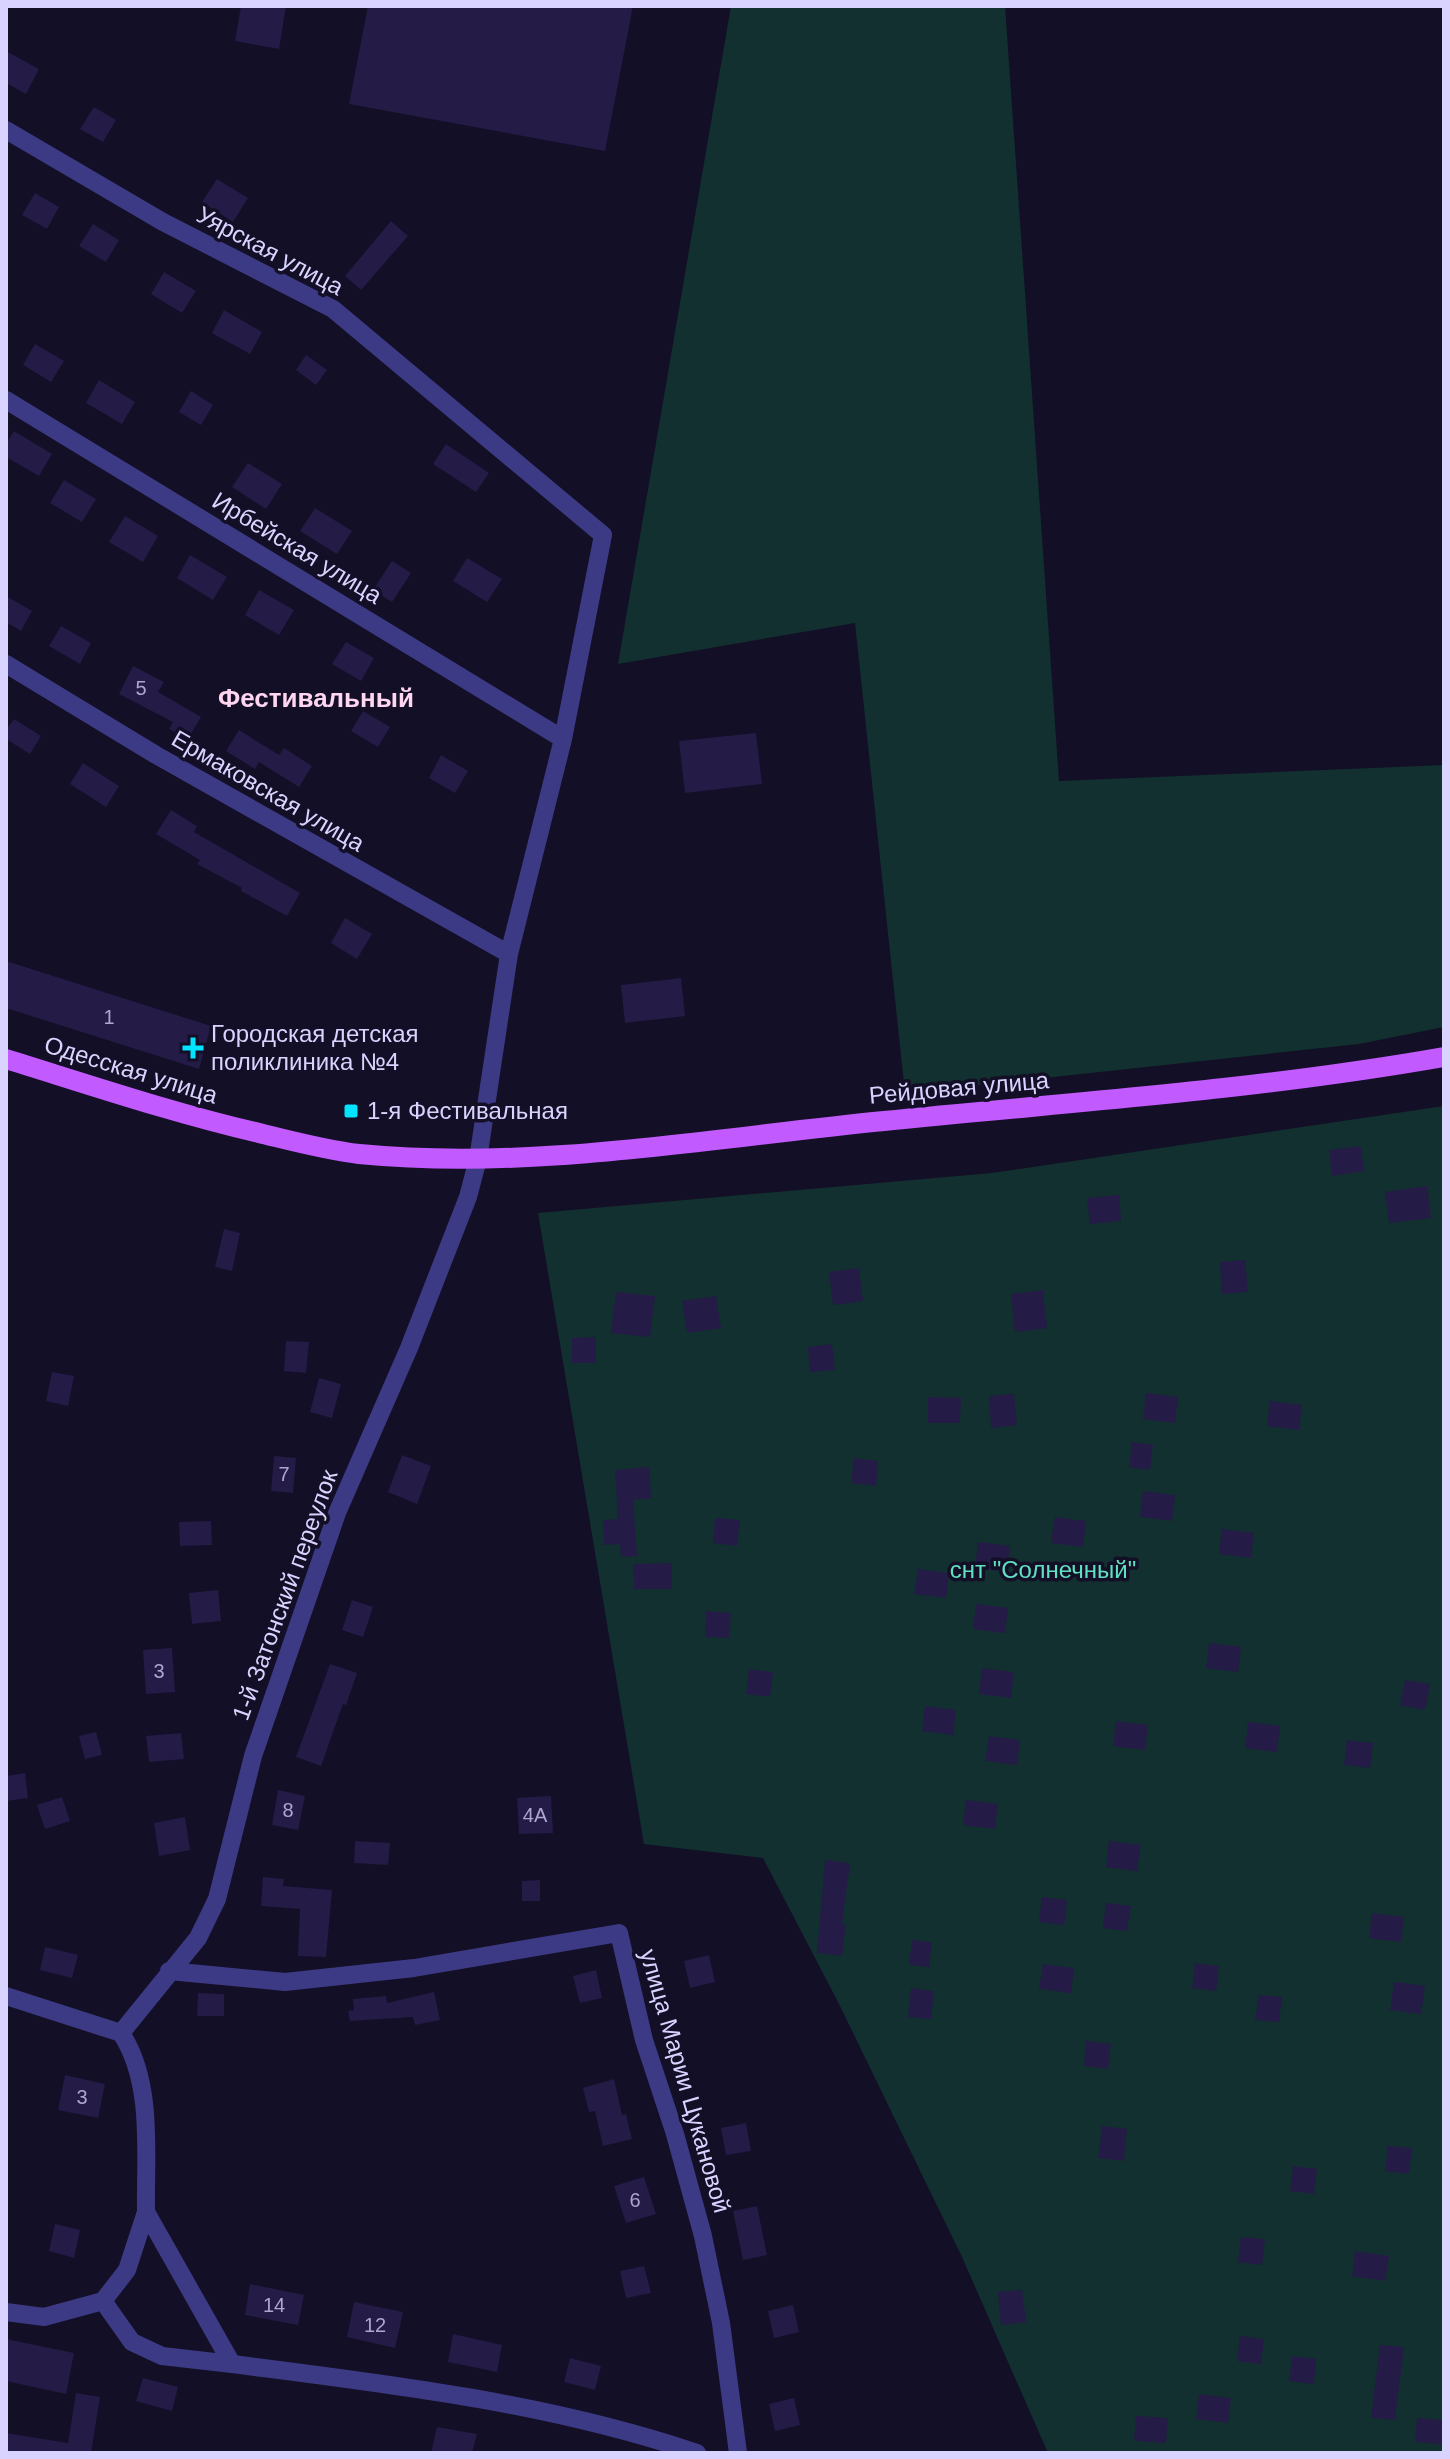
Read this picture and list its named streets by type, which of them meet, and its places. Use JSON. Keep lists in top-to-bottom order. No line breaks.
{"streets":{"main road":["Одесская улица","Рейдовая улица"],"street":["Уярская улица","Ирбейская улица","Ермаковская улица","1-й Затонский переулок","улица Марии Цукановой"]},"crossings":[["Уярская улица","1-й Затонский переулок"],["Ирбейская улица","1-й Затонский переулок"],["Ермаковская улица","1-й Затонский переулок"],["Одесская улица","Рейдовая улица"],["Одесская улица","1-й Затонский переулок"],["Рейдовая улица","1-й Затонский переулок"],["1-й Затонский переулок","улица Марии Цукановой"]],"districts":["Фестивальный"],"parks":["снт \"Солнечный\""],"places":{"health":["Городская детская поликлиника №4"],"transit":["1-я Фестивальная"]},"house_numbers":["5","1","7","3","8","4А","3","6","14","12"]}
